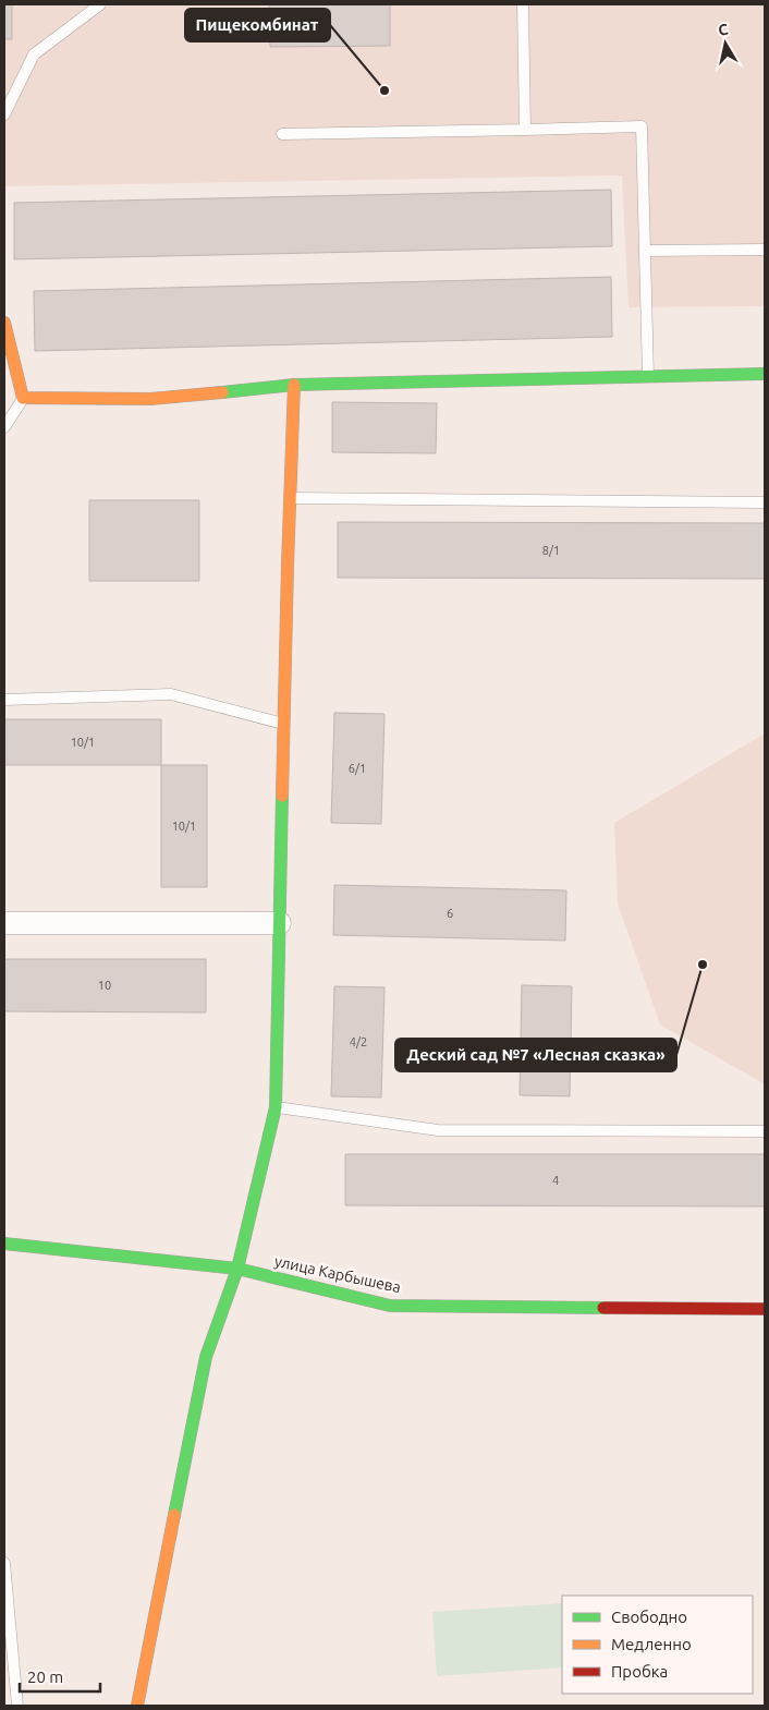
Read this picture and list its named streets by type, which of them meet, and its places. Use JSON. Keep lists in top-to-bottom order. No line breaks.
{"streets":{"street":["улица Карбышева"]},"places":["Пищекомбинат","Деский сад №7 «Лесная сказка»"],"house_numbers":["8/1","10/1","6/1","10/1","6","10","4/2","4"],"legend":["Свободно","Медленно","Пробка"],"scale_bar":"20 m","north":"top"}
